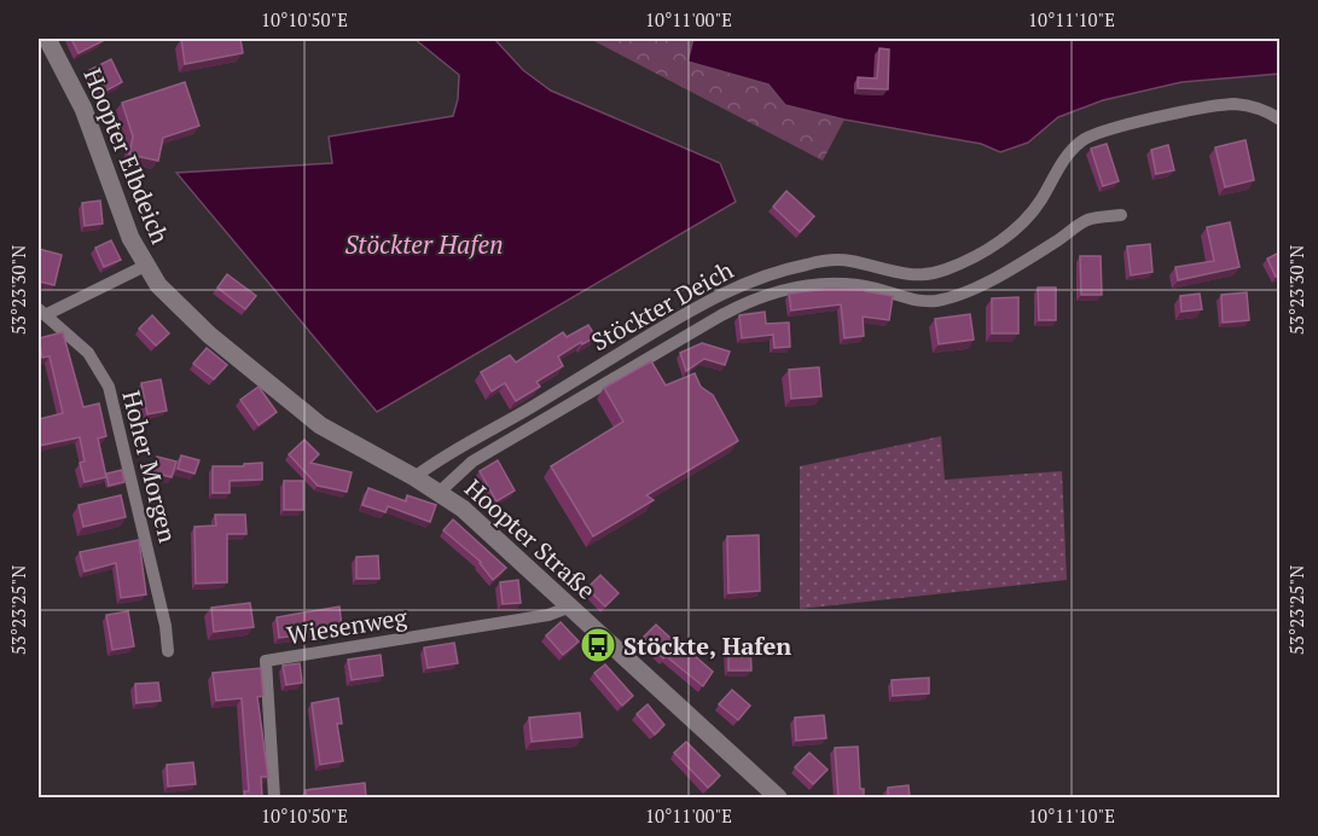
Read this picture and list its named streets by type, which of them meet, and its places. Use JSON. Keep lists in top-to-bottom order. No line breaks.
{"streets":{"street":["Hoopter Elbdeich","Stöckter Deich","Hoher Morgen","Hoopter Straße","Wiesenweg"]},"crossings":[["Hoopter Elbdeich","Hoher Morgen"],["Hoopter Elbdeich","Hoopter Straße"],["Stöckter Deich","Hoopter Straße"],["Hoopter Straße","Wiesenweg"]],"water":["Stöckter Hafen"],"places":{"bus stop":["Stöckte, Hafen"]},"coordinates":["10°10'50\"E","10°11'00\"E","10°11'10\"E","53°23'30\"N","53°23'25\"N"]}
